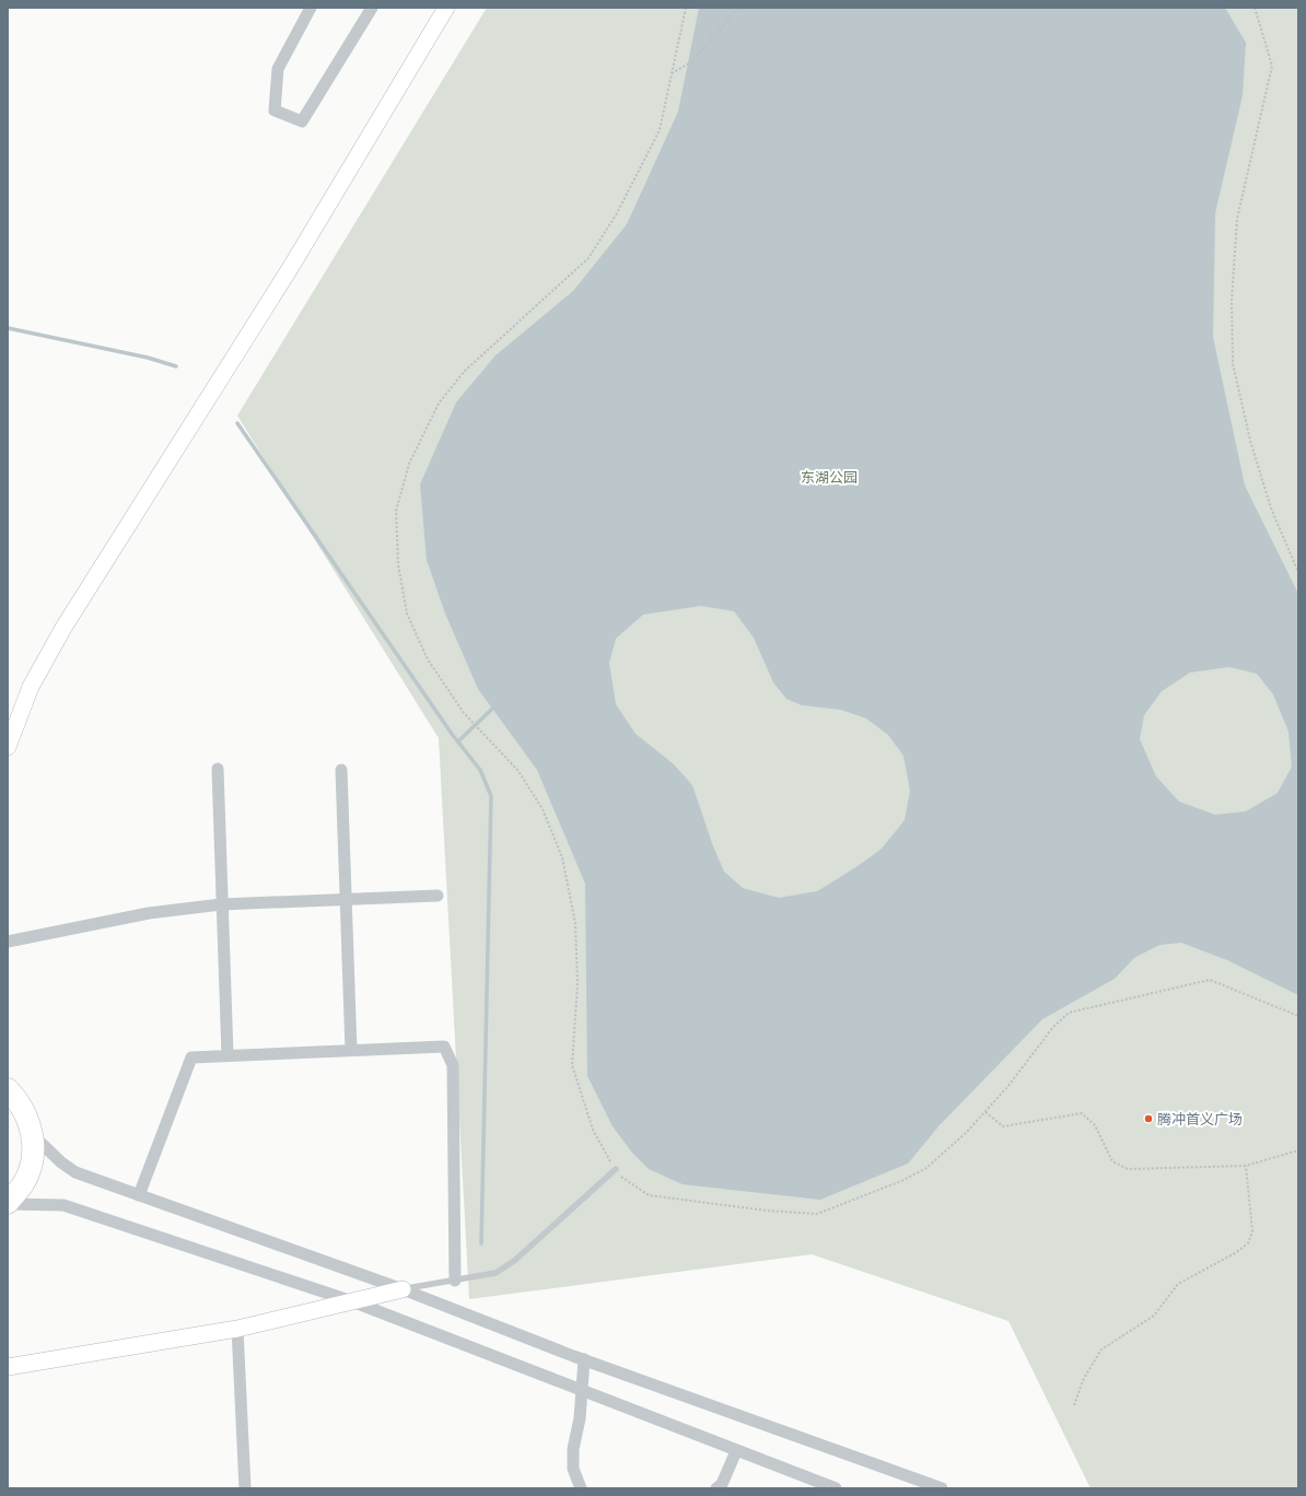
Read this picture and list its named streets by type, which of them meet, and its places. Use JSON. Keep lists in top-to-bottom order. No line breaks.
{"parks":["东湖公园"],"places":["腾冲首义广场"]}
